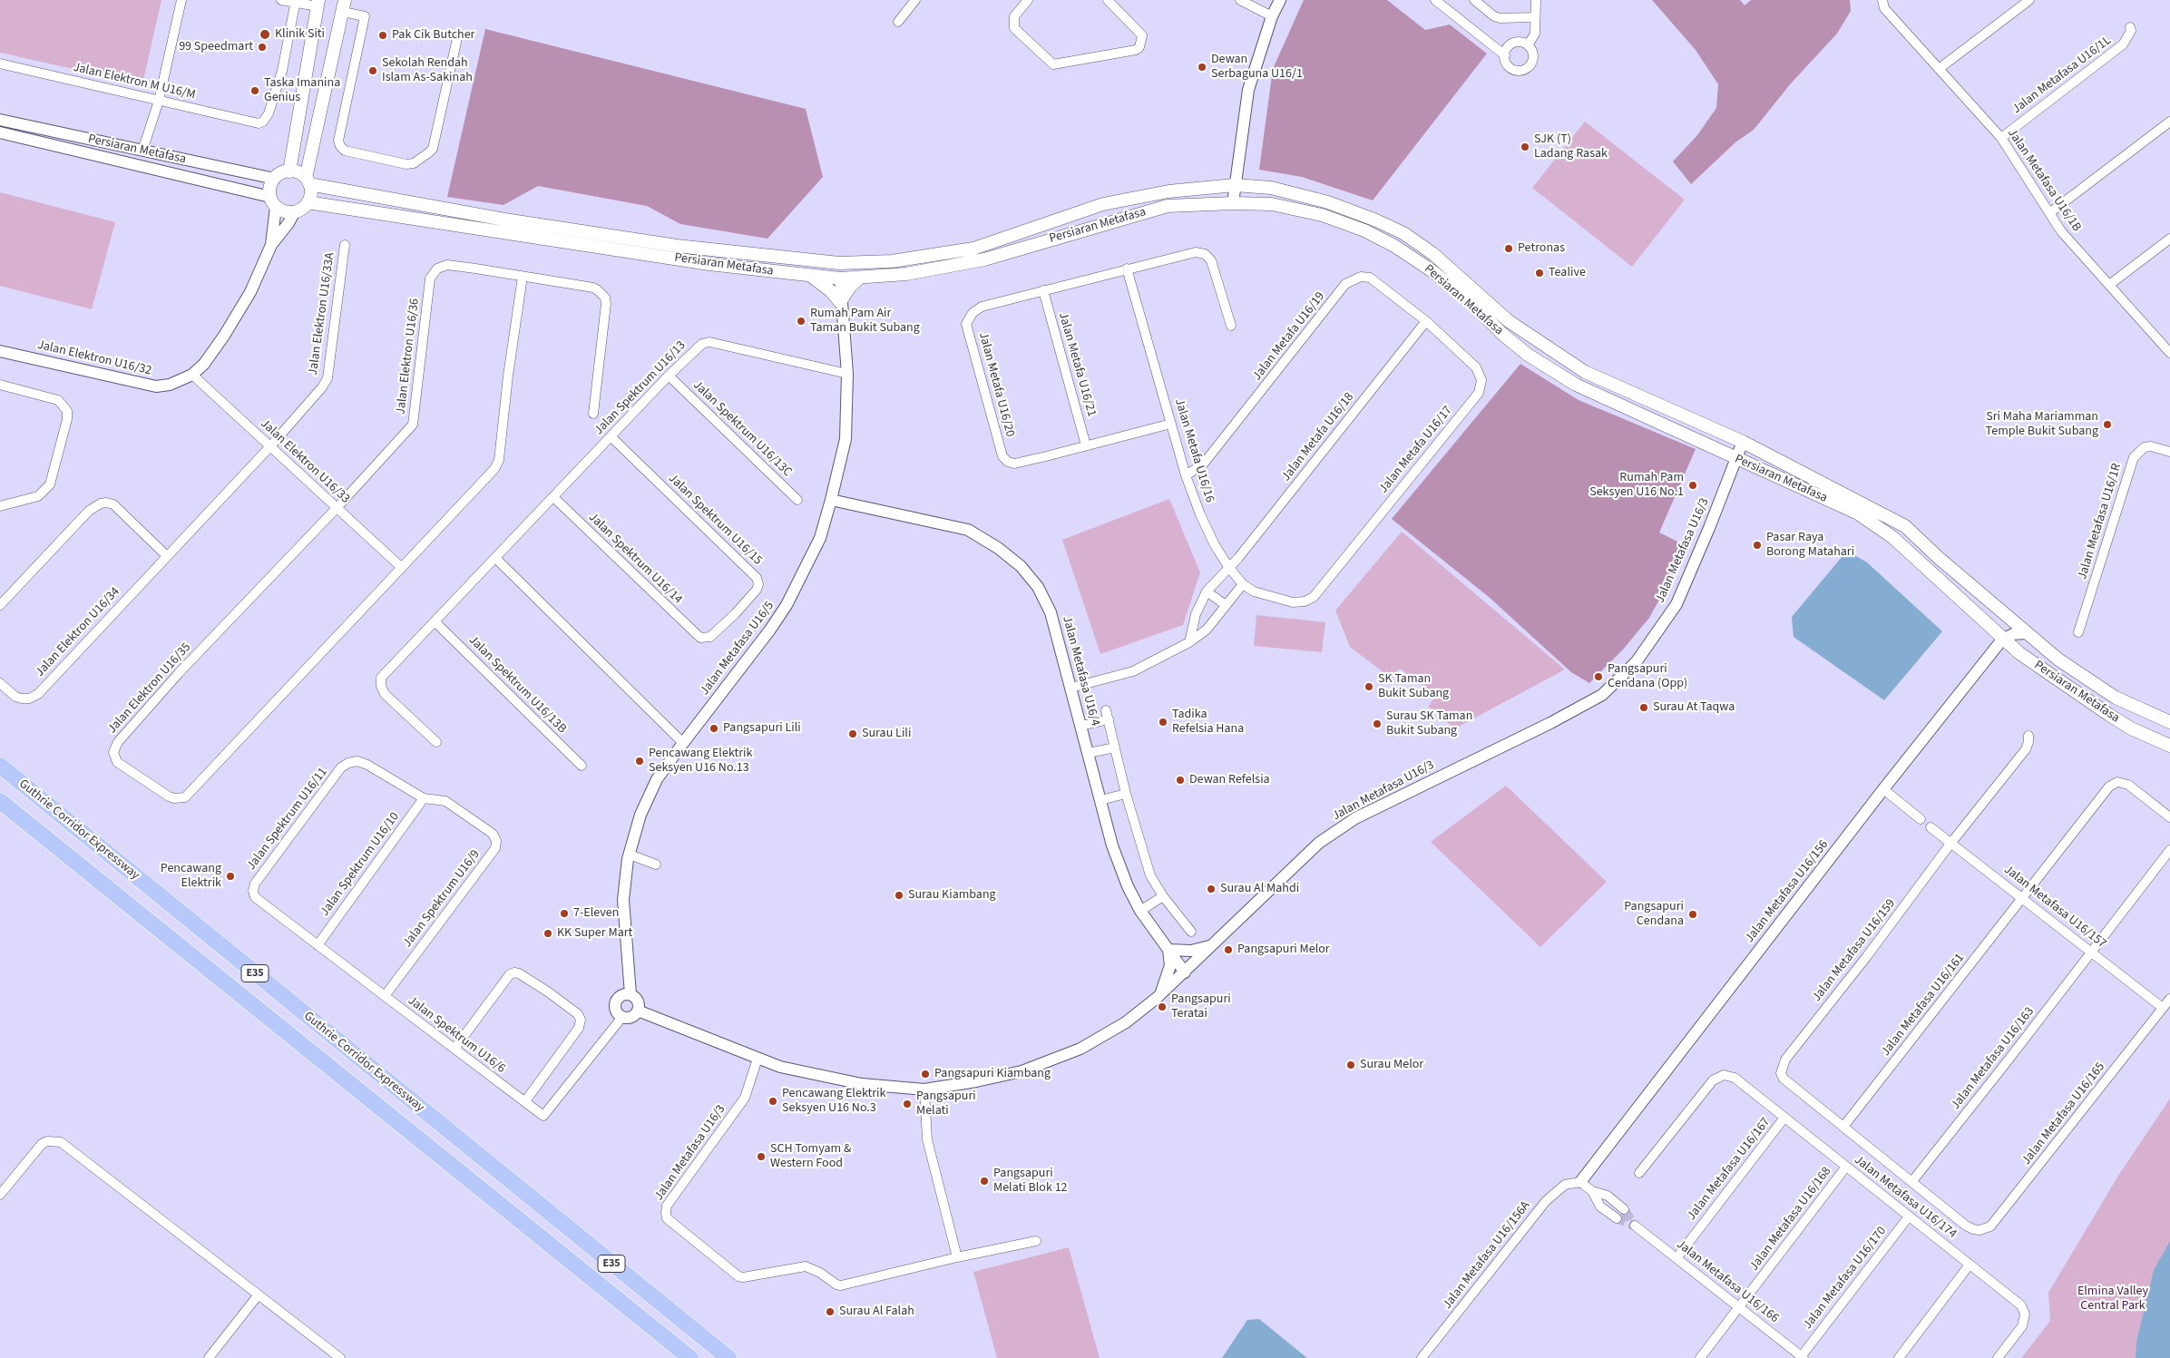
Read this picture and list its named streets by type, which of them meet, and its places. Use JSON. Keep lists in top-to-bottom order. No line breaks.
{"streets":{"highway":["Guthrie Corridor Expressway","E35"],"main road":["Persiaran Metafasa"],"street":["Jalan Metafasa U16/1L","Jalan Elektron M U16/M","Jalan Metafasa U16/1B","Jalan Elektron U16/33A","Jalan Metafa U16/19","Jalan Elektron U16/36","Jalan Elektron U16/32","Jalan Metafa U16/21","Jalan Metafa U16/20","Jalan Spektrum U16/13","Jalan Spektrum U16/13C","Jalan Metafa U16/18","Jalan Metafa U16/17","Jalan Metafa U16/16","Jalan Elektron U16/33","Jalan Spektrum U16/15","Jalan Metafasa U16/1R","Jalan Metafasa U16/3","Jalan Spektrum U16/14","Jalan Elektron U16/34","Jalan Metafasa U16/5","Jalan Metafasa U16/4","Jalan Spektrum U16/13B","Jalan Elektron U16/35","Jalan Spektrum U16/11","Jalan Spektrum U16/10","Jalan Metafasa U16/156","Jalan Spektrum U16/9","Jalan Metafasa U16/157","Jalan Metafasa U16/159","Jalan Metafasa U16/161","Jalan Spektrum U16/6","Jalan Metafasa U16/163","Jalan Metafasa U16/165","Jalan Metafasa U16/167","Jalan Metafasa U16/174","Jalan Metafasa U16/168","Jalan Metafasa U16/156A","Jalan Metafasa U16/170","Jalan Metafasa U16/166"]},"crossings":[["Jalan Metafasa U16/1L","Jalan Metafasa U16/1B"],["Persiaran Metafasa","Jalan Metafasa U16/3"],["Persiaran Metafasa","Jalan Metafasa U16/5"],["Persiaran Metafasa","Jalan Metafasa U16/156"],["Jalan Elektron U16/33A","Jalan Elektron U16/33"],["Jalan Elektron U16/33A","Jalan Elektron U16/34"],["Jalan Metafa U16/19","Jalan Metafa U16/18"],["Jalan Metafa U16/19","Jalan Metafa U16/17"],["Jalan Metafa U16/19","Jalan Metafa U16/16"],["Jalan Elektron U16/36","Jalan Elektron U16/33"],["Jalan Elektron U16/36","Jalan Elektron U16/35"],["Jalan Elektron U16/32","Jalan Elektron U16/33"],["Jalan Metafa U16/21","Jalan Metafa U16/20"],["Jalan Metafa U16/20","Jalan Metafa U16/16"],["Jalan Spektrum U16/13","Jalan Spektrum U16/13C"],["Jalan Spektrum U16/13","Jalan Spektrum U16/15"],["Jalan Spektrum U16/13","Jalan Spektrum U16/14"],["Jalan Spektrum U16/13","Jalan Metafasa U16/5"],["Jalan Spektrum U16/13","Jalan Spektrum U16/13B"],["Jalan Metafa U16/18","Jalan Metafa U16/17"],["Jalan Metafa U16/18","Jalan Metafa U16/16"],["Jalan Metafa U16/17","Jalan Metafa U16/16"],["Jalan Elektron U16/33","Jalan Elektron U16/34"],["Jalan Elektron U16/33","Jalan Elektron U16/35"],["Jalan Spektrum U16/15","Jalan Spektrum U16/14"],["Jalan Metafasa U16/3","Jalan Metafasa U16/5"],["Jalan Metafasa U16/3","Jalan Metafasa U16/4"],["Jalan Metafasa U16/3","Jalan Spektrum U16/6"],["Jalan Metafasa U16/5","Jalan Metafasa U16/4"],["Jalan Metafasa U16/5","Jalan Spektrum U16/6"],["Jalan Spektrum U16/11","Jalan Spektrum U16/10"],["Jalan Spektrum U16/11","Jalan Spektrum U16/9"],["Jalan Spektrum U16/11","Jalan Spektrum U16/6"],["Jalan Spektrum U16/10","Jalan Spektrum U16/9"],["Jalan Spektrum U16/10","Jalan Spektrum U16/6"],["Jalan Metafasa U16/156","Jalan Metafasa U16/156A"],["Jalan Spektrum U16/9","Jalan Spektrum U16/6"],["Jalan Metafasa U16/157","Jalan Metafasa U16/159"],["Jalan Metafasa U16/157","Jalan Metafasa U16/161"],["Jalan Metafasa U16/157","Jalan Metafasa U16/163"],["Jalan Metafasa U16/157","Jalan Metafasa U16/165"],["Jalan Metafasa U16/159","Jalan Metafasa U16/161"],["Jalan Metafasa U16/163","Jalan Metafasa U16/165"],["Jalan Metafasa U16/167","Jalan Metafasa U16/174"],["Jalan Metafasa U16/167","Jalan Metafasa U16/166"],["Jalan Metafasa U16/174","Jalan Metafasa U16/168"],["Jalan Metafasa U16/174","Jalan Metafasa U16/170"],["Jalan Metafasa U16/168","Jalan Metafasa U16/166"],["Jalan Metafasa U16/170","Jalan Metafasa U16/166"]],"parks":["Elmina Valley Central Park"],"places":["Klinik Siti","Pak Cik Butcher","99 Speedmart","Dewan Serbaguna U16/1","Sekolah Rendah Islam As-Sakinah","Taska Imanina Genius","SJK (T) Ladang Rasak","Petronas","Tealive","Rumah Pam Air Taman Bukit Subang","Sri Maha Mariamman Temple Bukit Subang","Rumah Pam Seksyen U16 No.1","Pasar Raya Borong Matahari","Pangsapuri Cendana (Opp)","SK Taman Bukit Subang","Surau At Taqwa","Tadika Refelsia Hana","Surau SK Taman Bukit Subang","Pangsapuri Lili","Surau Lili","Pencawang Elektrik Seksyen U16 No.13","Dewan Refelsia","Pencawang Elektrik","Surau Al Mahdi","Surau Kiambang","7-Eleven","Pangsapuri Cendana","KK Super Mart","Pangsapuri Melor","Pangsapuri Teratai","Surau Melor","Pangsapuri Kiambang","Pencawang Elektrik Seksyen U16 No.3","Pangsapuri Melati","SCH Tomyam & Western Food","Pangsapuri Melati Blok 12","Surau Al Falah"]}
